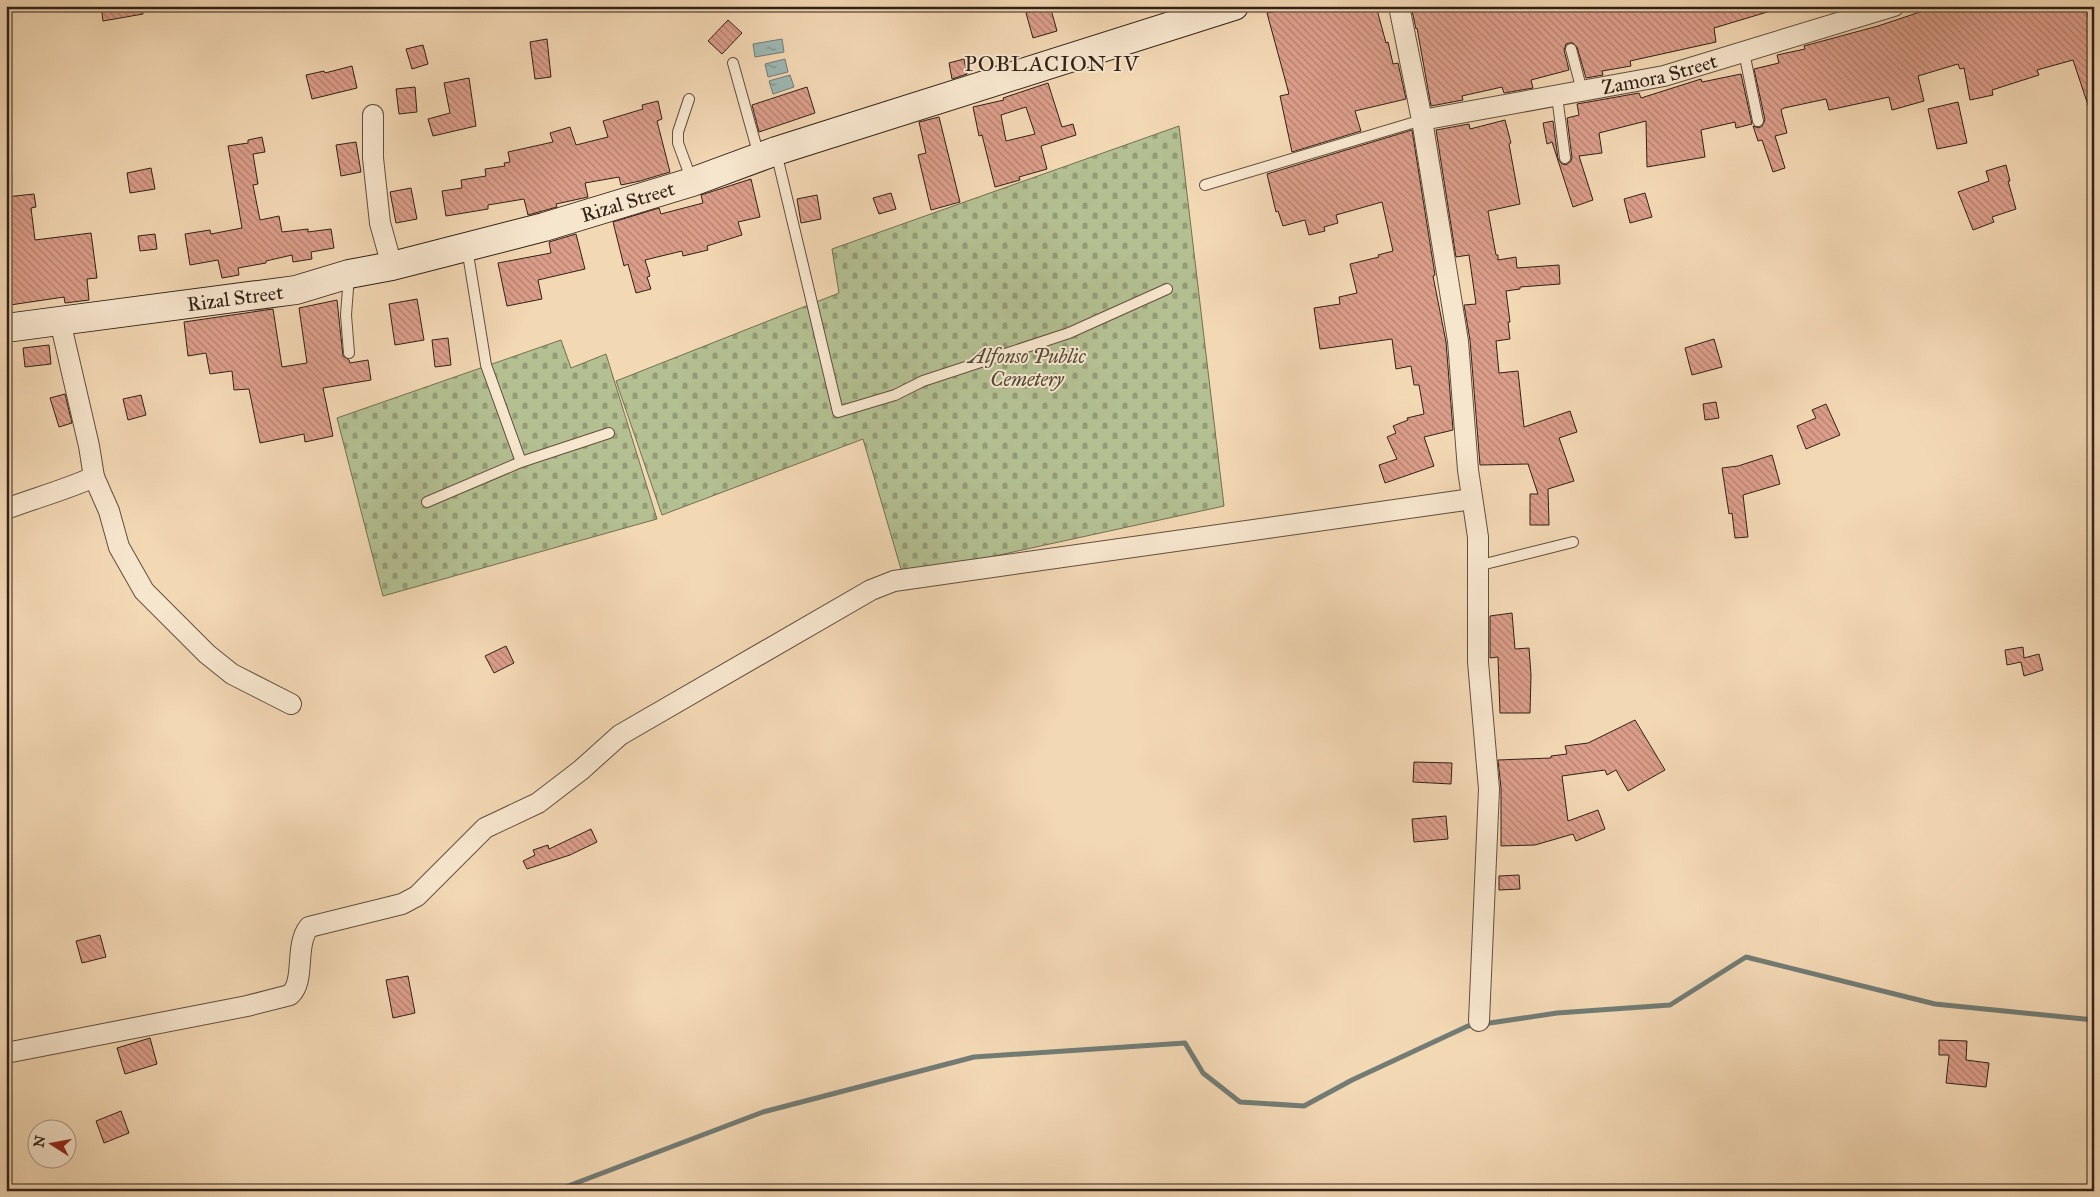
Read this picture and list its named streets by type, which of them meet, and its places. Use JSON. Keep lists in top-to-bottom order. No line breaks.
{"streets":{"street":["Zamora Street","Rizal Street"]},"districts":["POBLACION IV"],"parks":["Alfonso Public Cemetery"],"north":"left"}
